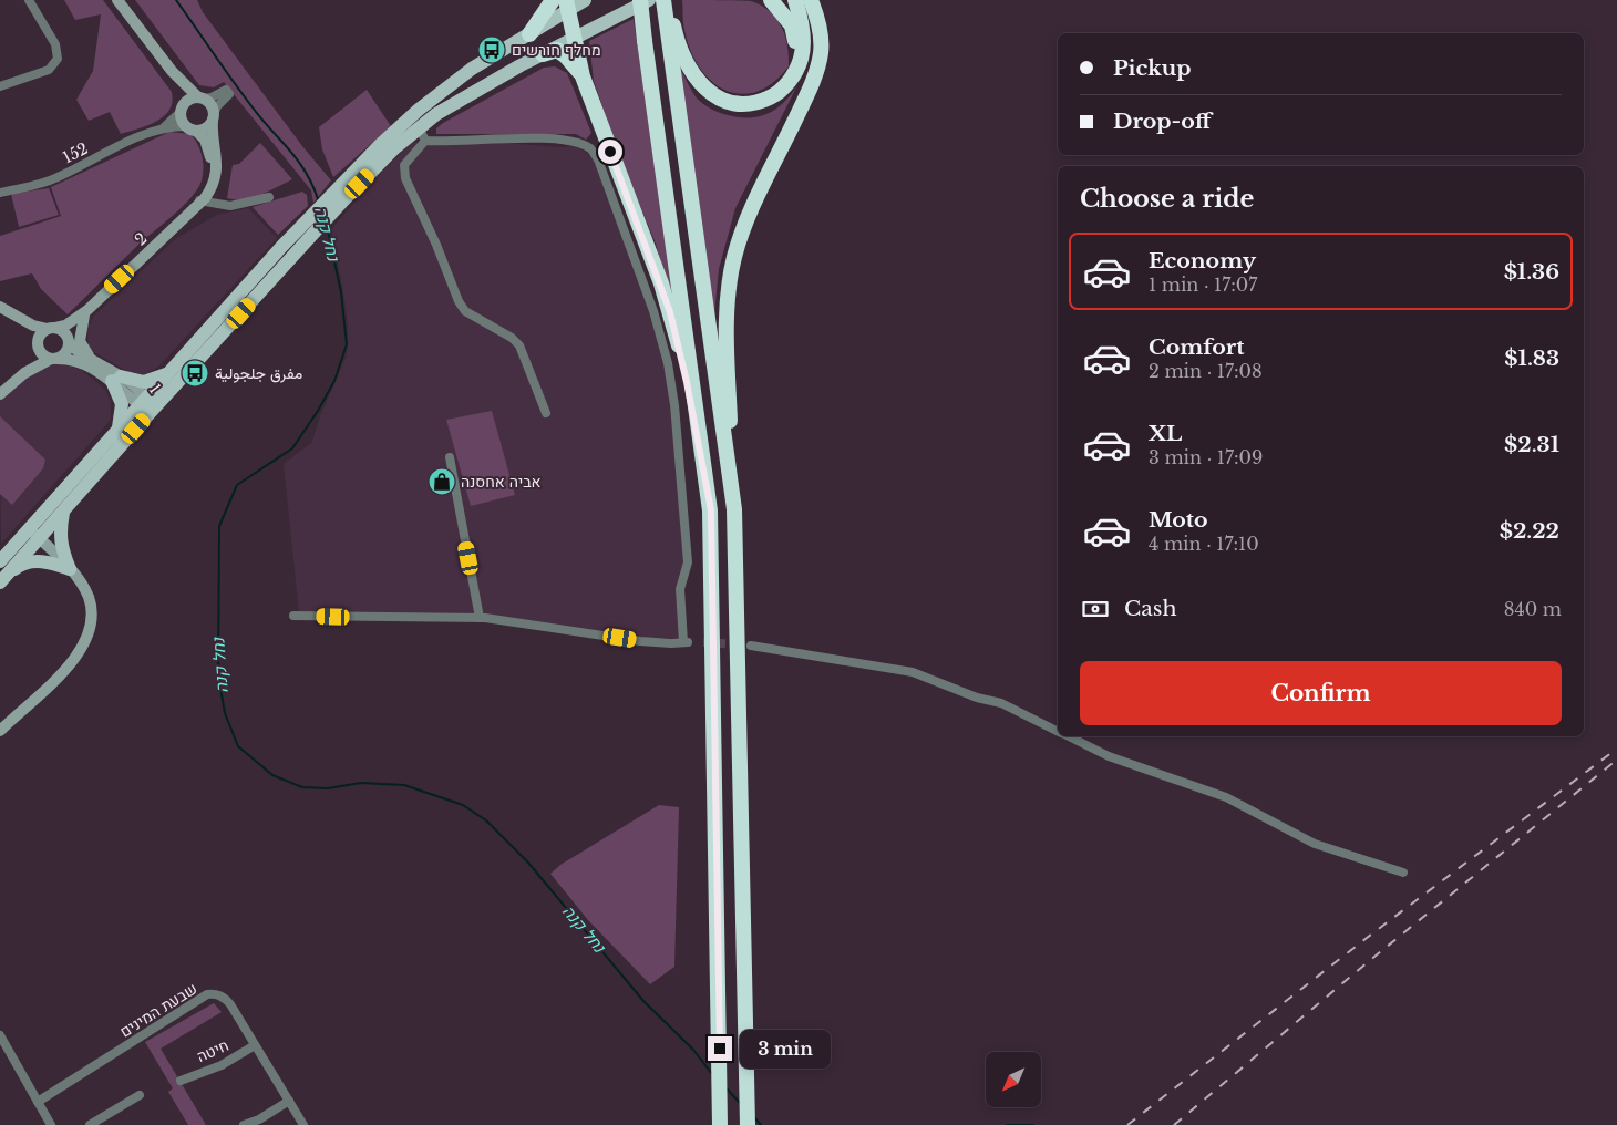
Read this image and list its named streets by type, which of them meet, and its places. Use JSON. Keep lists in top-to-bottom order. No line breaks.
{"streets":{"street":["152","2","1","שבעת המינים","חיטה"]},"crossings":[["152","2"],["2","1"],["שבעת המינים","חיטה"]],"water":["נחל קנה"],"places":{"bus stop":["מחלף חורשים","مفرق جلجولية"],"shop":["אביה אחסנה"]},"north":"bottom left","page":{"banner":["Pickup","Drop-off"],"heading":"Choose a ride","list":[{"name":"Economy","note":"1 min · 17:07","value":"$1.36"},{"name":"Comfort","note":"2 min · 17:08","value":"$1.83"},{"name":"XL","note":"3 min · 17:09","value":"$2.31"},{"name":"Moto","note":"4 min · 17:10","value":"$2.22"}],"pay":["Cash","840 m"],"buttons":"Confirm","bubble":"3 min"}}
